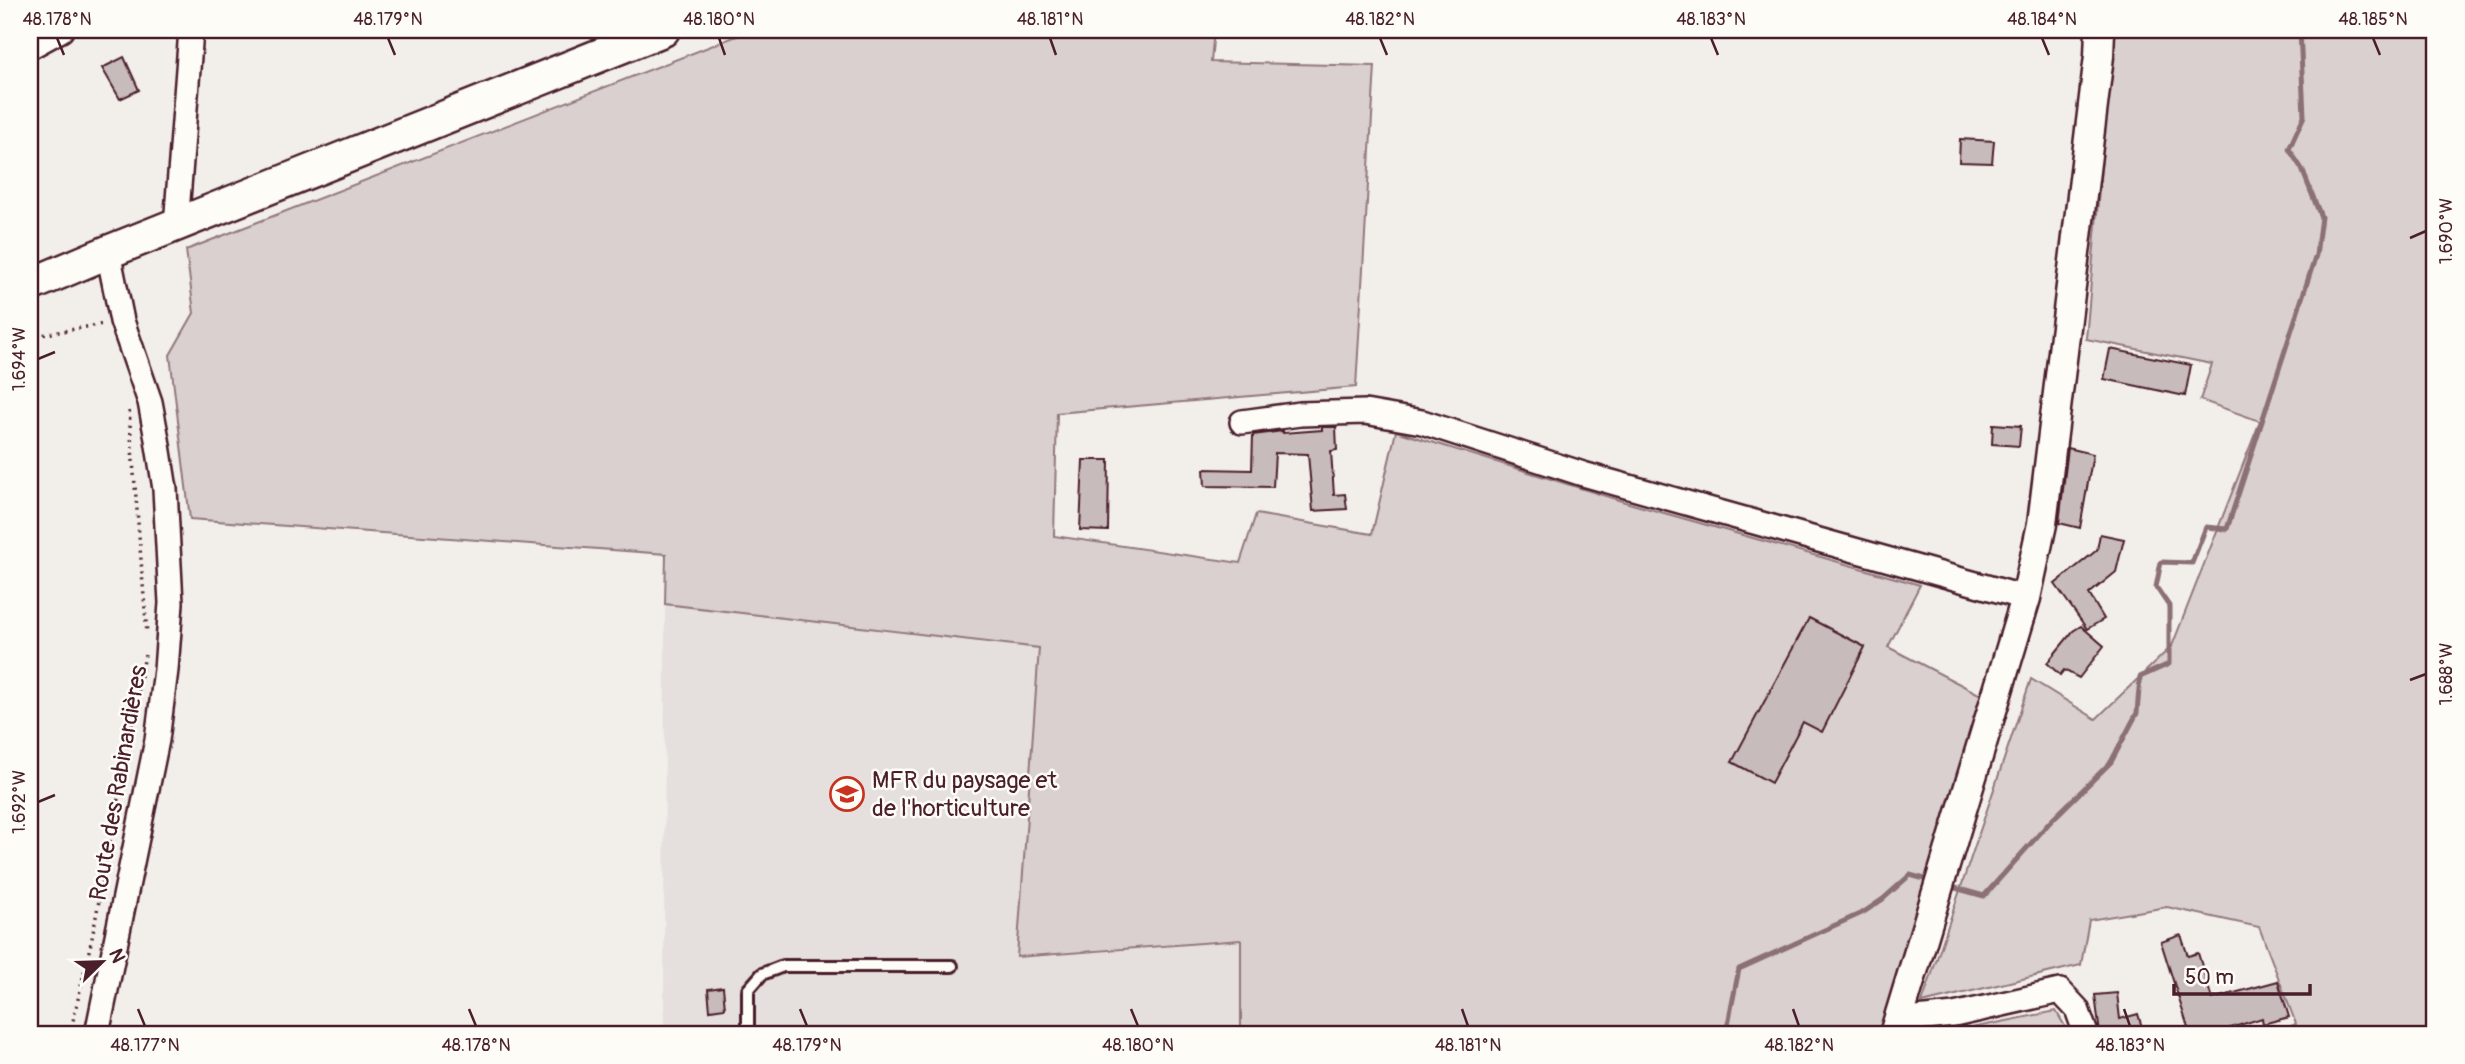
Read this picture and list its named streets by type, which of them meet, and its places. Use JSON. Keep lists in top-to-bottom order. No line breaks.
{"streets":{"street":["Route des Rabinardières"]},"places":{"school or university":["MFR du paysage et de l'horticulture"]},"scale_bar":"50 m","north":"top right","coordinates":["48.178°N","48.179°N","48.180°N","48.181°N","48.182°N","48.183°N","48.184°N","48.185°N","1.690°W","1.694°W","1.688°W","1.692°W","48.177°N"]}
